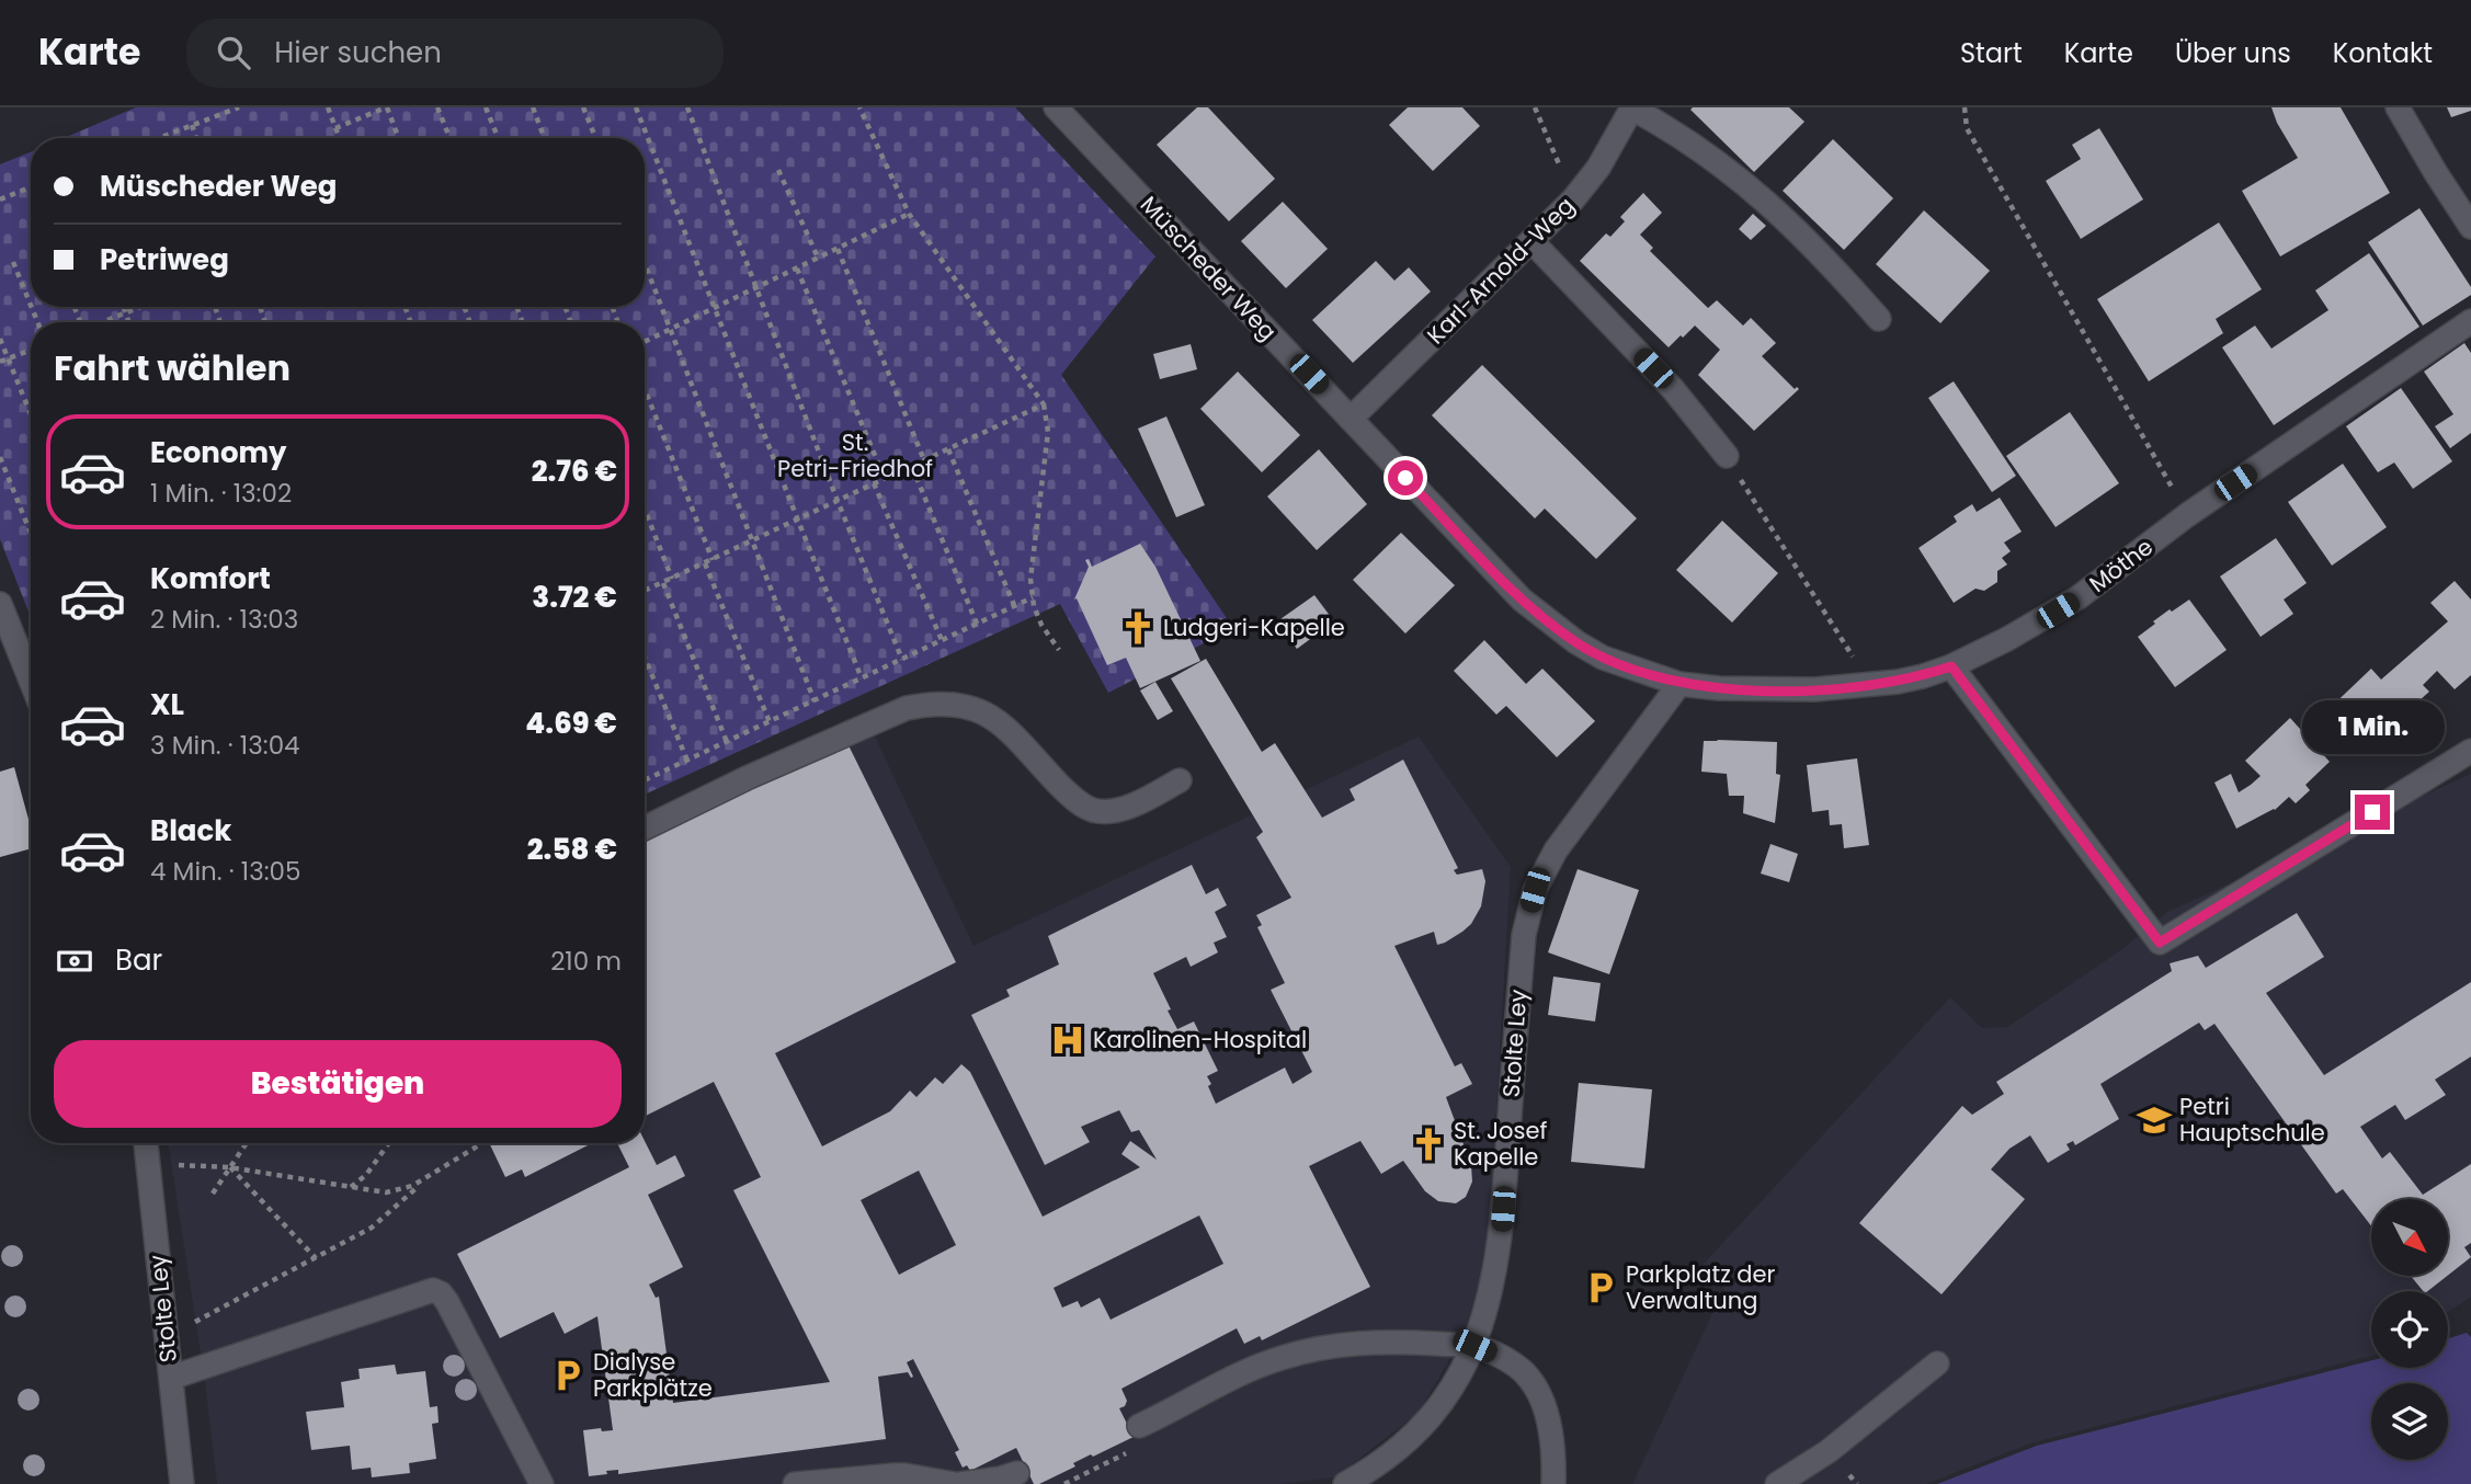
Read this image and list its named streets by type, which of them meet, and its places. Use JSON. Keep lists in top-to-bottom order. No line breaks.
{"streets":{"street":["Müscheder Weg","Karl-Arnold-Weg","Möthe","Stolte Ley"]},"crossings":[["Müscheder Weg","Karl-Arnold-Weg"],["Müscheder Weg","Möthe"],["Müscheder Weg","Stolte Ley"],["Möthe","Stolte Ley"]],"parks":["St. Petri-Friedhof"],"places":{"church":["Ludgeri-Kapelle","St. Josef Kapelle"],"hospital":["Karolinen-Hospital"],"school or university":["Petri Hauptschule"],"parking":["Parkplatz der Verwaltung","Dialyse Parkplätze"]},"north":"bottom right","page":{"header":"Karte","search":"Hier suchen","nav":["Start","Karte","Über uns","Kontakt"],"banner":["Müscheder Weg","Petriweg"],"heading":"Fahrt wählen","list":[{"name":"Economy","note":"1 Min. · 13:02","value":"2.76 €"},{"name":"Komfort","note":"2 Min. · 13:03","value":"3.72 €"},{"name":"XL","note":"3 Min. · 13:04","value":"4.69 €"},{"name":"Black","note":"4 Min. · 13:05","value":"2.58 €"}],"bubble":"1 Min.","pay":["Bar","210 m"],"buttons":"Bestätigen"}}
